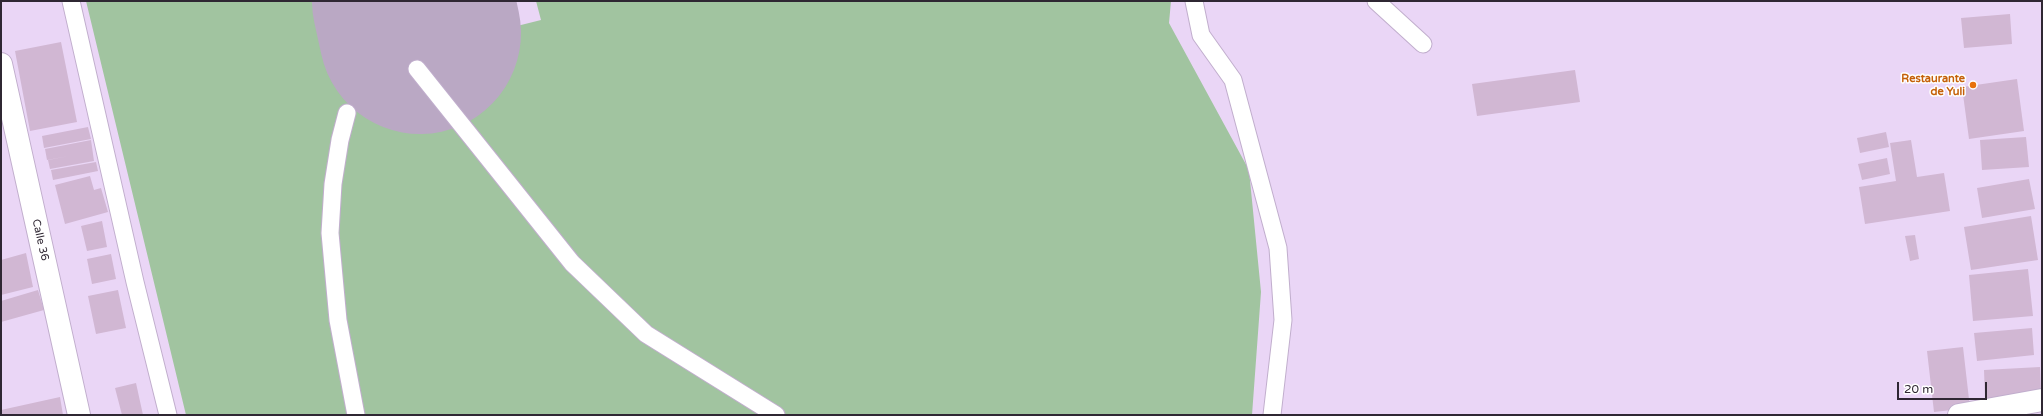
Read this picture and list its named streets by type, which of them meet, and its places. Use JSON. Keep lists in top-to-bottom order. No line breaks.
{"streets":{"street":["Calle 36"]},"places":["Restaurante de Yuli"],"scale_bar":"20 m"}
